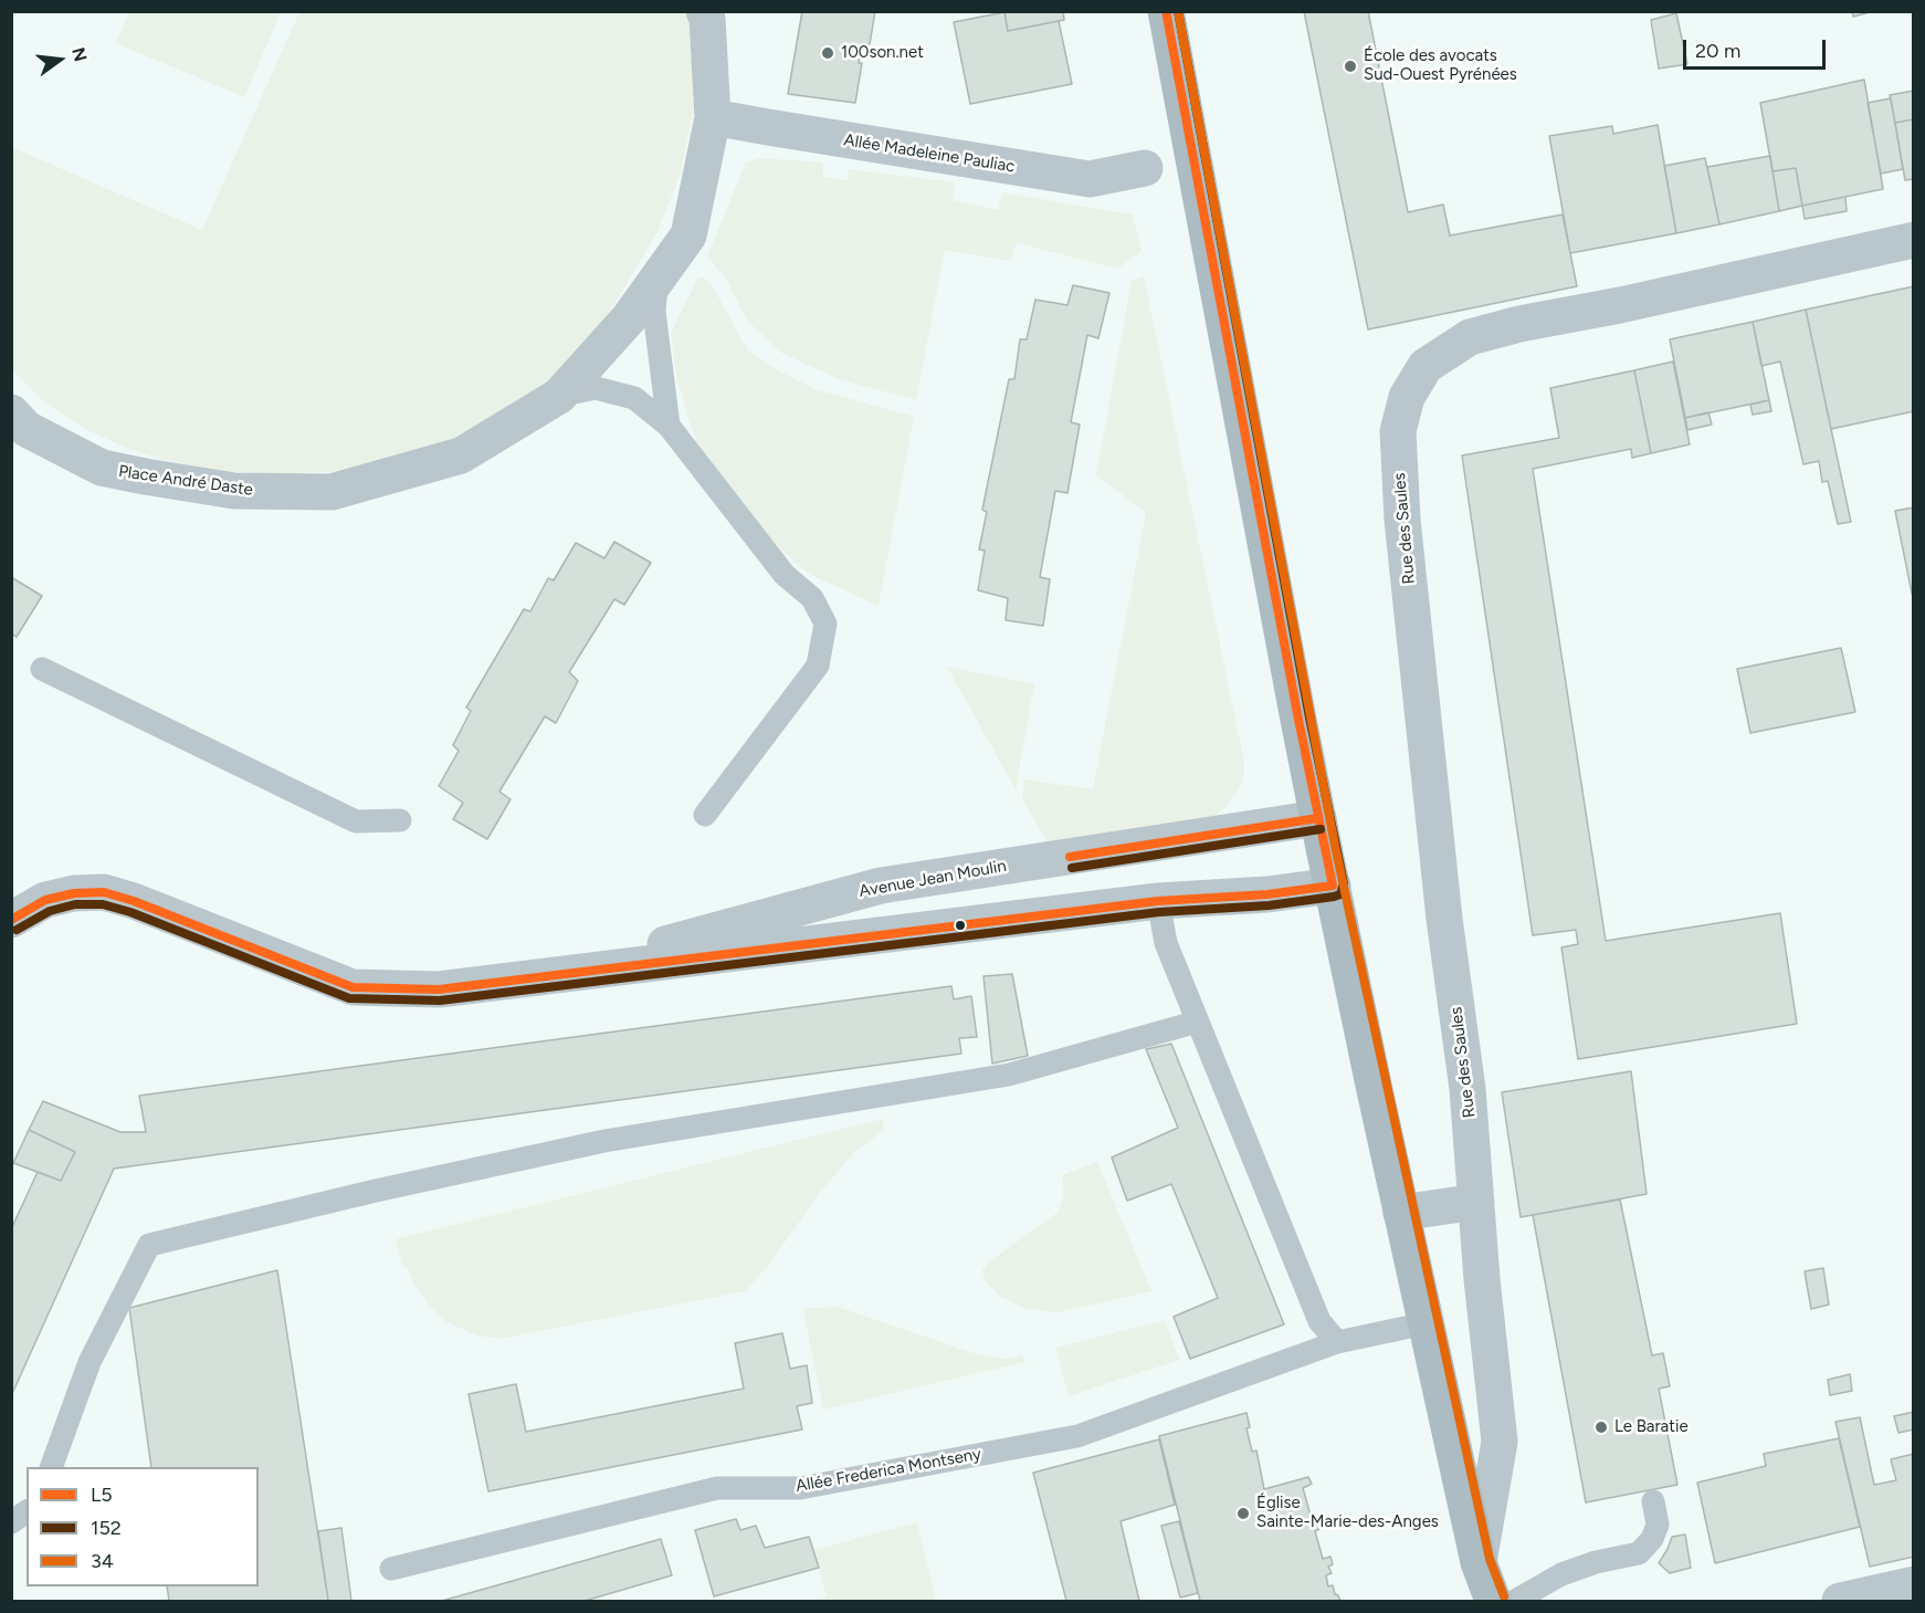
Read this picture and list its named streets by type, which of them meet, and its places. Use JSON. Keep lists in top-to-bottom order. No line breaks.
{"streets":{"street":["Allée Madeleine Pauliac","Place André Daste","Rue des Saules","Avenue Jean Moulin"],"lane":["Allée Frederica Montseny"]},"crossings":[["Allée Madeleine Pauliac","Place André Daste"]],"places":["100son.net","École des avocats Sud-Ouest Pyrénées","Le Baratie","Église Sainte-Marie-des-Anges"],"lines":["transit line L5","transit line 152","transit line 34"],"legend":["L5","152","34"],"scale_bar":"20 m","north":"right"}
